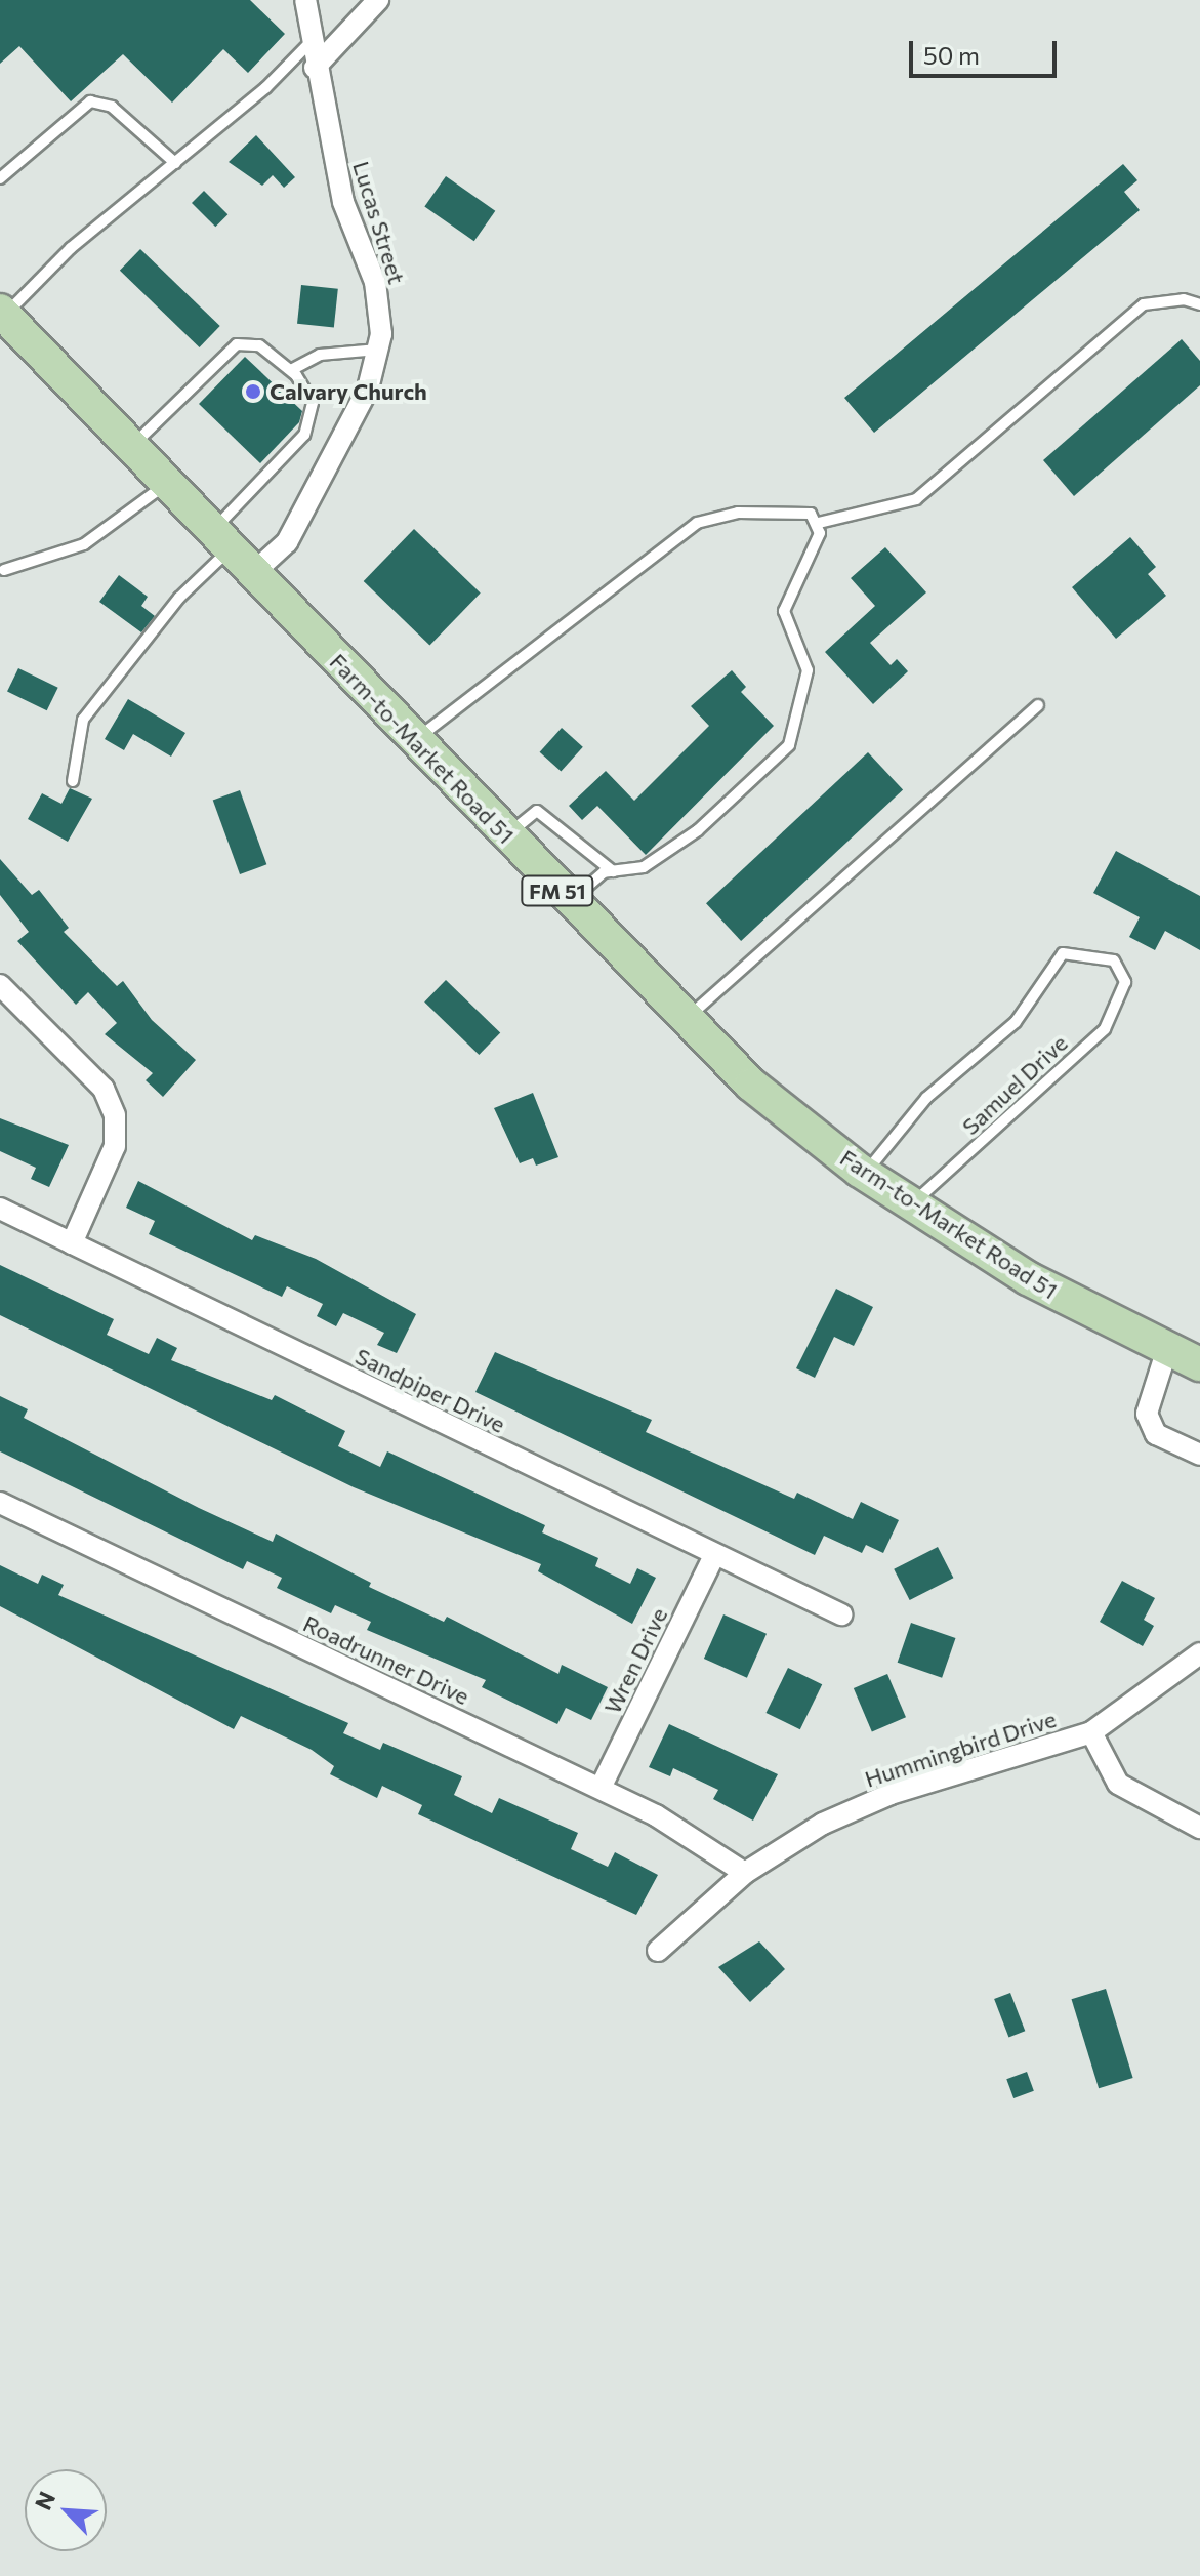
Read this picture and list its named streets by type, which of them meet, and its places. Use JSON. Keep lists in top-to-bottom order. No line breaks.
{"streets":{"main road":["Farm-to-Market Road 51","FM 51"],"street":["Lucas Street","Sandpiper Drive","Roadrunner Drive","Wren Drive","Hummingbird Drive"],"lane":["Samuel Drive"]},"crossings":[["Lucas Street","Farm-to-Market Road 51"],["Farm-to-Market Road 51","Samuel Drive"],["Sandpiper Drive","Wren Drive"],["Roadrunner Drive","Wren Drive"],["Roadrunner Drive","Hummingbird Drive"]],"places":["Calvary Church"],"scale_bar":"50 m","north":"top left"}
